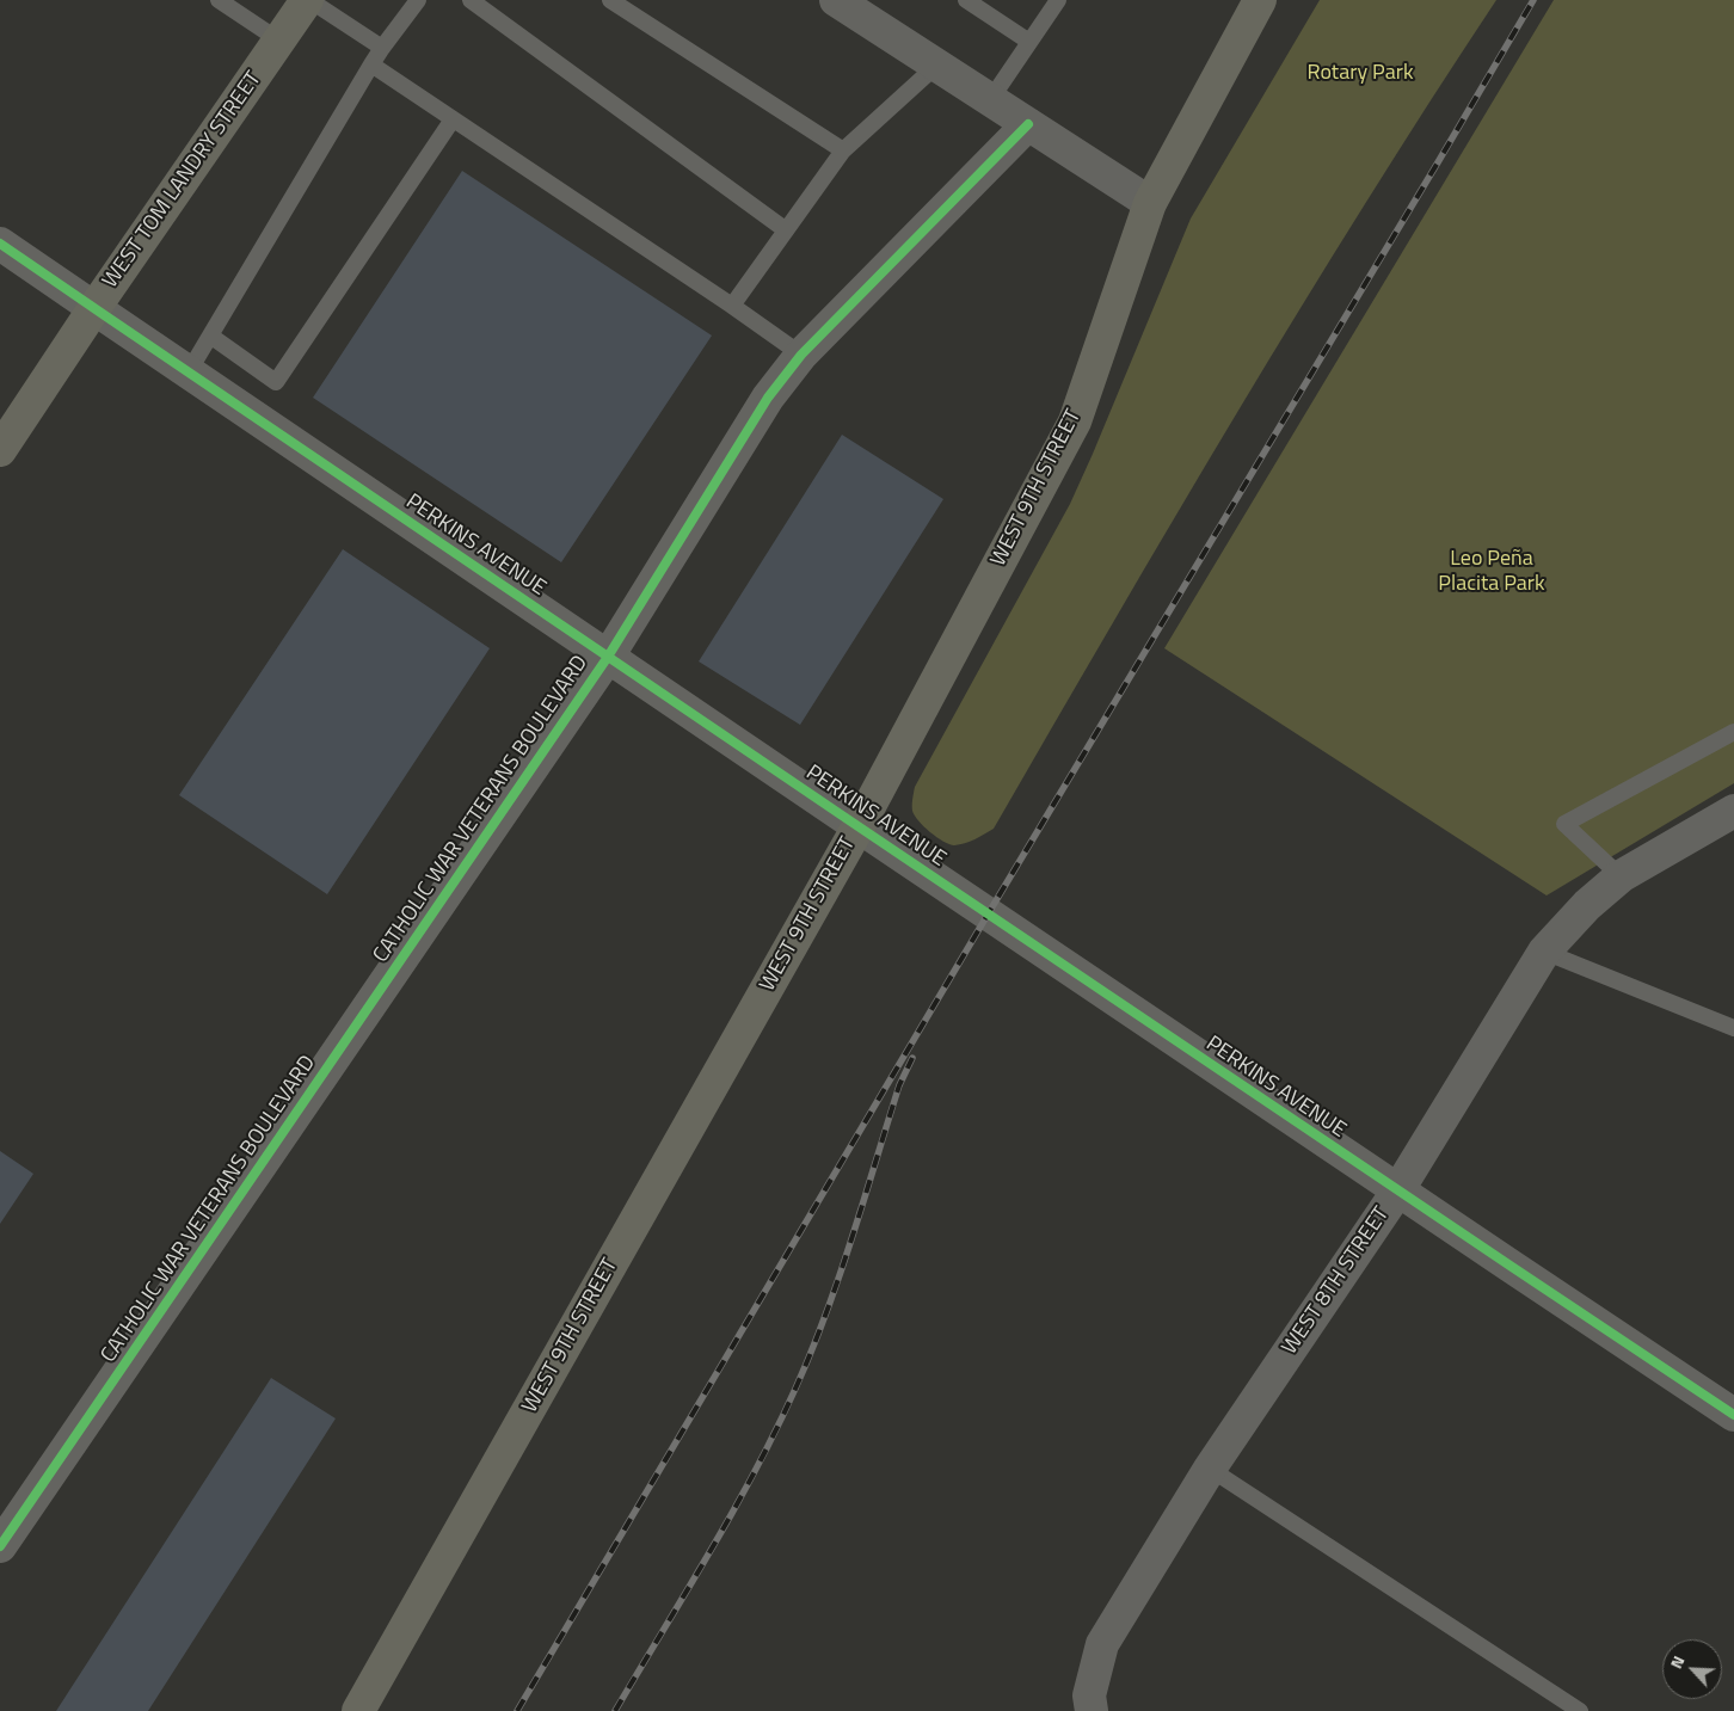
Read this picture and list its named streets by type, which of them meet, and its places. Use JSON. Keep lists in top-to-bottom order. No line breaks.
{"streets":{"main road":["WEST TOM LANDRY STREET","WEST 9TH STREET"],"street":["PERKINS AVENUE","CATHOLIC WAR VETERANS BOULEVARD","WEST 8TH STREET"]},"crossings":[["WEST TOM LANDRY STREET","PERKINS AVENUE"],["WEST 9TH STREET","PERKINS AVENUE"],["PERKINS AVENUE","CATHOLIC WAR VETERANS BOULEVARD"],["PERKINS AVENUE","WEST 8TH STREET"]],"parks":["Rotary Park","Leo Peña Placita Park"],"north":"top left"}
